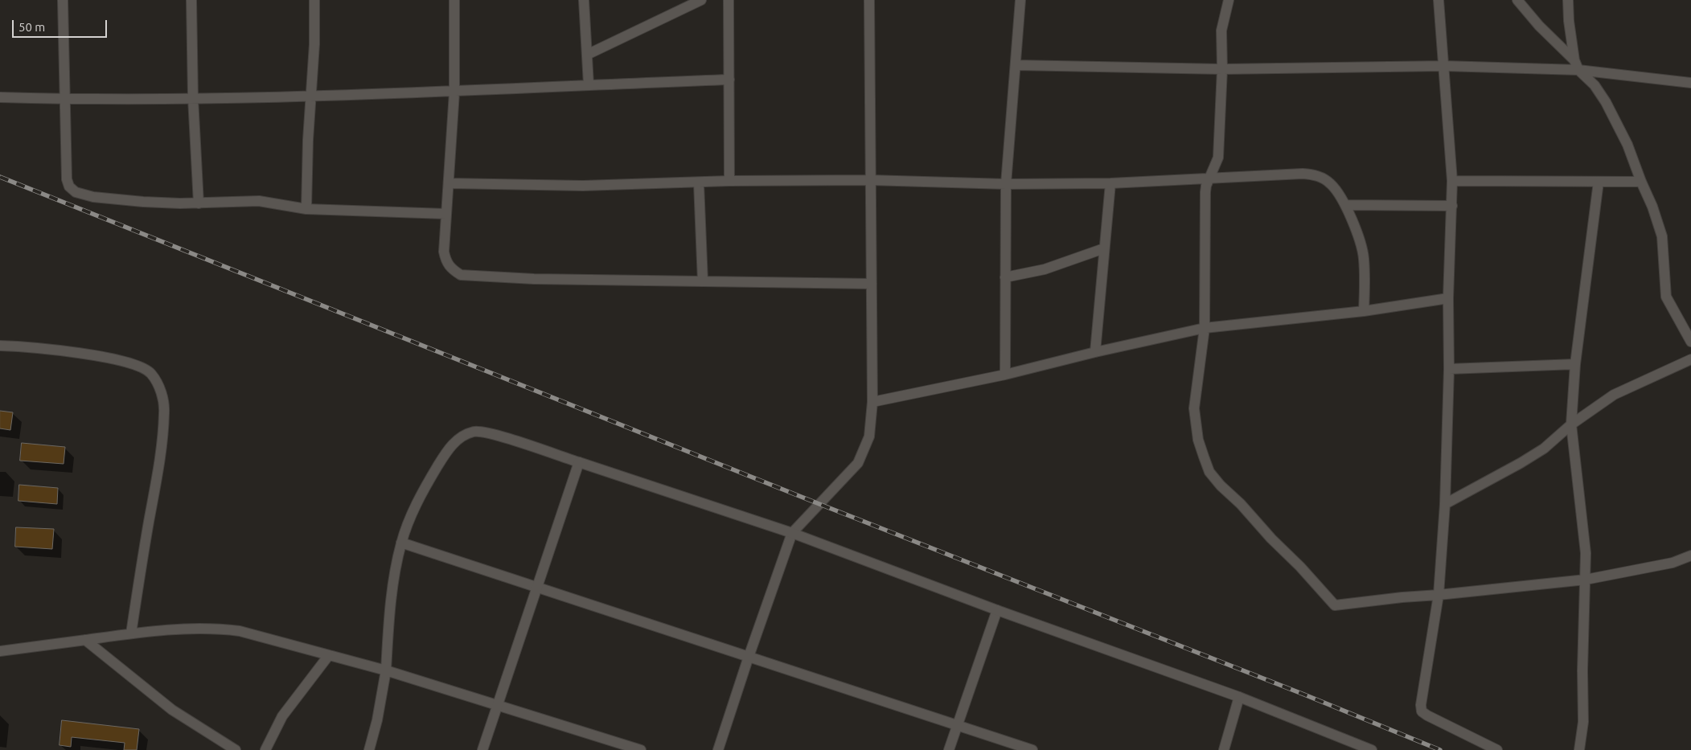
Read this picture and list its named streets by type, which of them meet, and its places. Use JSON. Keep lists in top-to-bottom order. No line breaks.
{"scale_bar":"50 m"}
